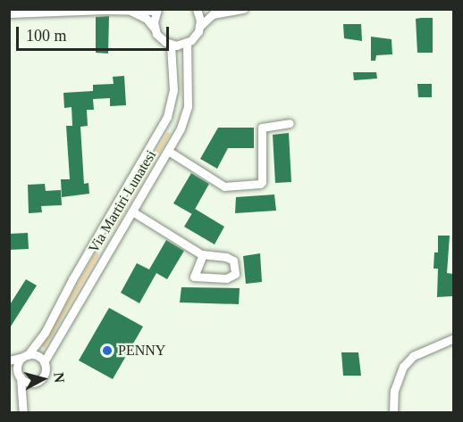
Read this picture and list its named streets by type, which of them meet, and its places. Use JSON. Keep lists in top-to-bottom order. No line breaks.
{"streets":{"street":["Via Martiri Lunatesi"]},"places":["PENNY"],"scale_bar":"100 m","north":"right"}
